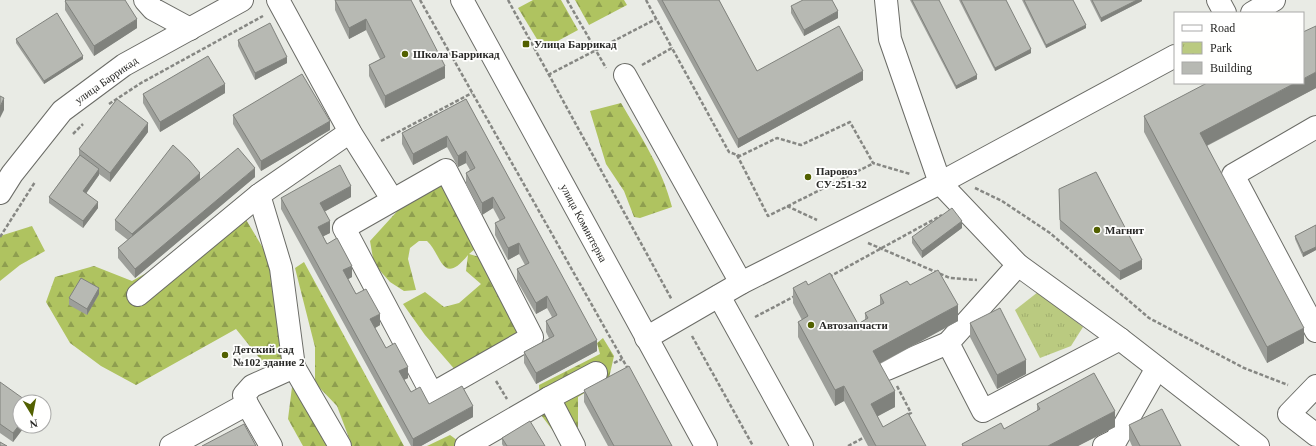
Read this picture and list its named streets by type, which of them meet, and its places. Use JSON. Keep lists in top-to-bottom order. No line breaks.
{"streets":{"street":["улица Баррикад","улица Коминтерна"]},"places":{"transit":["Улица Баррикад"],"other":["Школа Баррикад","Паровоз СУ-251-32","Магнит","Автозапчасти","Детский сад №102 здание 2"]},"legend":["Road","Park","Building"],"north":"bottom"}
